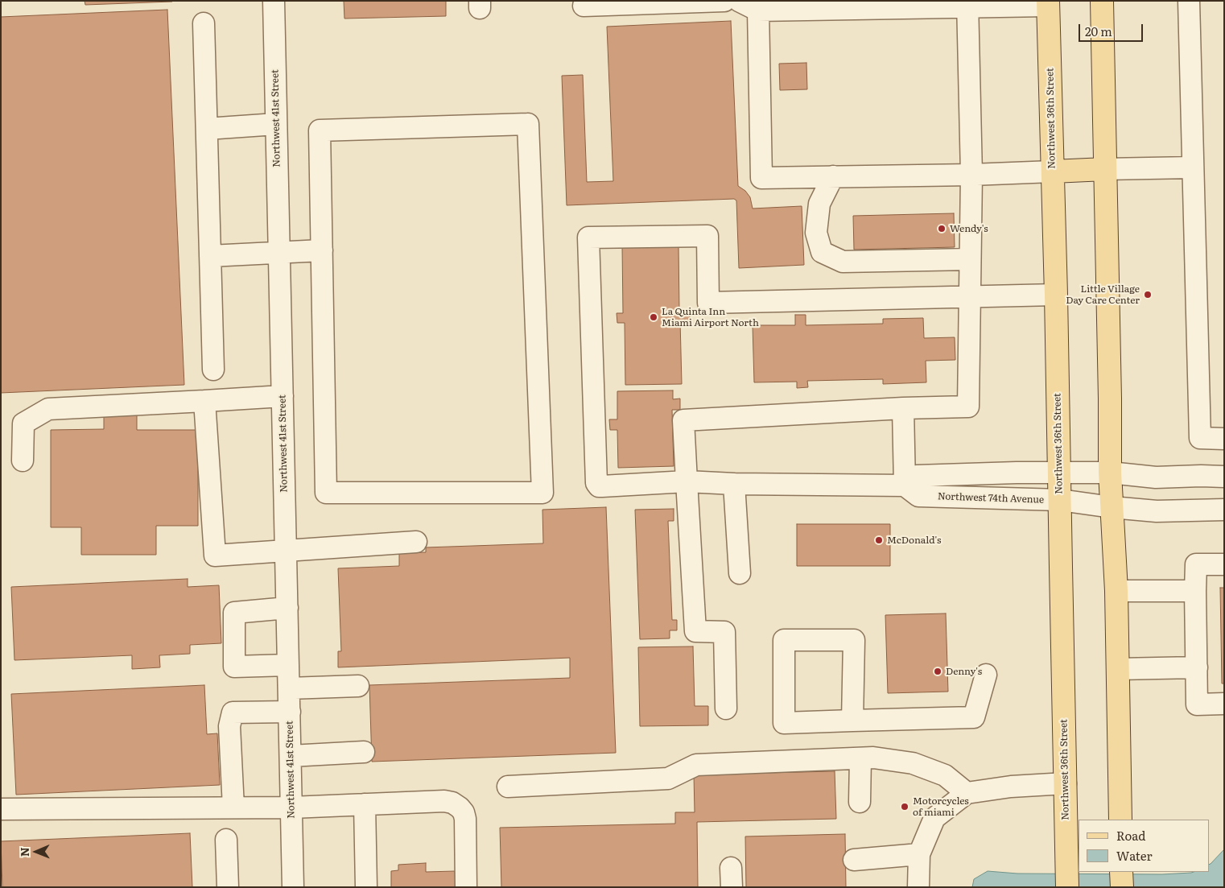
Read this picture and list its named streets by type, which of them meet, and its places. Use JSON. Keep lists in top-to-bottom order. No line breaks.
{"streets":{"main road":["Northwest 36th Street"],"street":["Northwest 41st Street","Northwest 74th Avenue"]},"crossings":[["Northwest 36th Street","Northwest 74th Avenue"]],"places":["Wendy's","Little Village Day Care Center","La Quinta Inn Miami Airport North","McDonald's","Denny's","Motorcycles of miami"],"legend":["Road","Water"],"scale_bar":"20 m","north":"left"}
